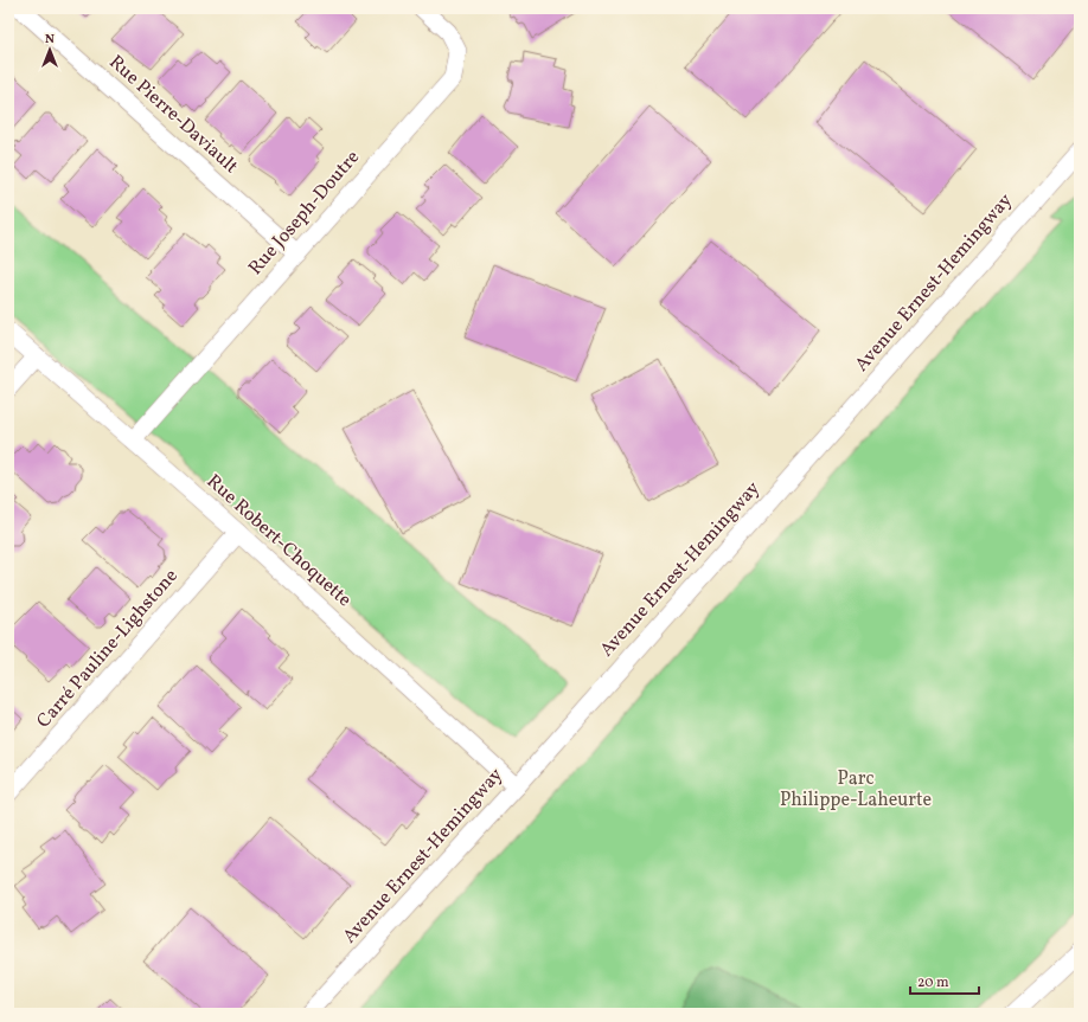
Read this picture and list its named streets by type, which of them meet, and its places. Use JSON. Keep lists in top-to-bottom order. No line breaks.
{"streets":{"street":["Rue Pierre-Daviault","Rue Joseph-Doutre","Avenue Ernest-Hemingway","Rue Robert-Choquette","Carré Pauline-Lighstone"]},"crossings":[["Rue Pierre-Daviault","Rue Joseph-Doutre"],["Rue Joseph-Doutre","Rue Robert-Choquette"],["Avenue Ernest-Hemingway","Rue Robert-Choquette"],["Rue Robert-Choquette","Carré Pauline-Lighstone"]],"parks":["Parc Philippe-Laheurte"],"scale_bar":"20 m","north":"top"}
